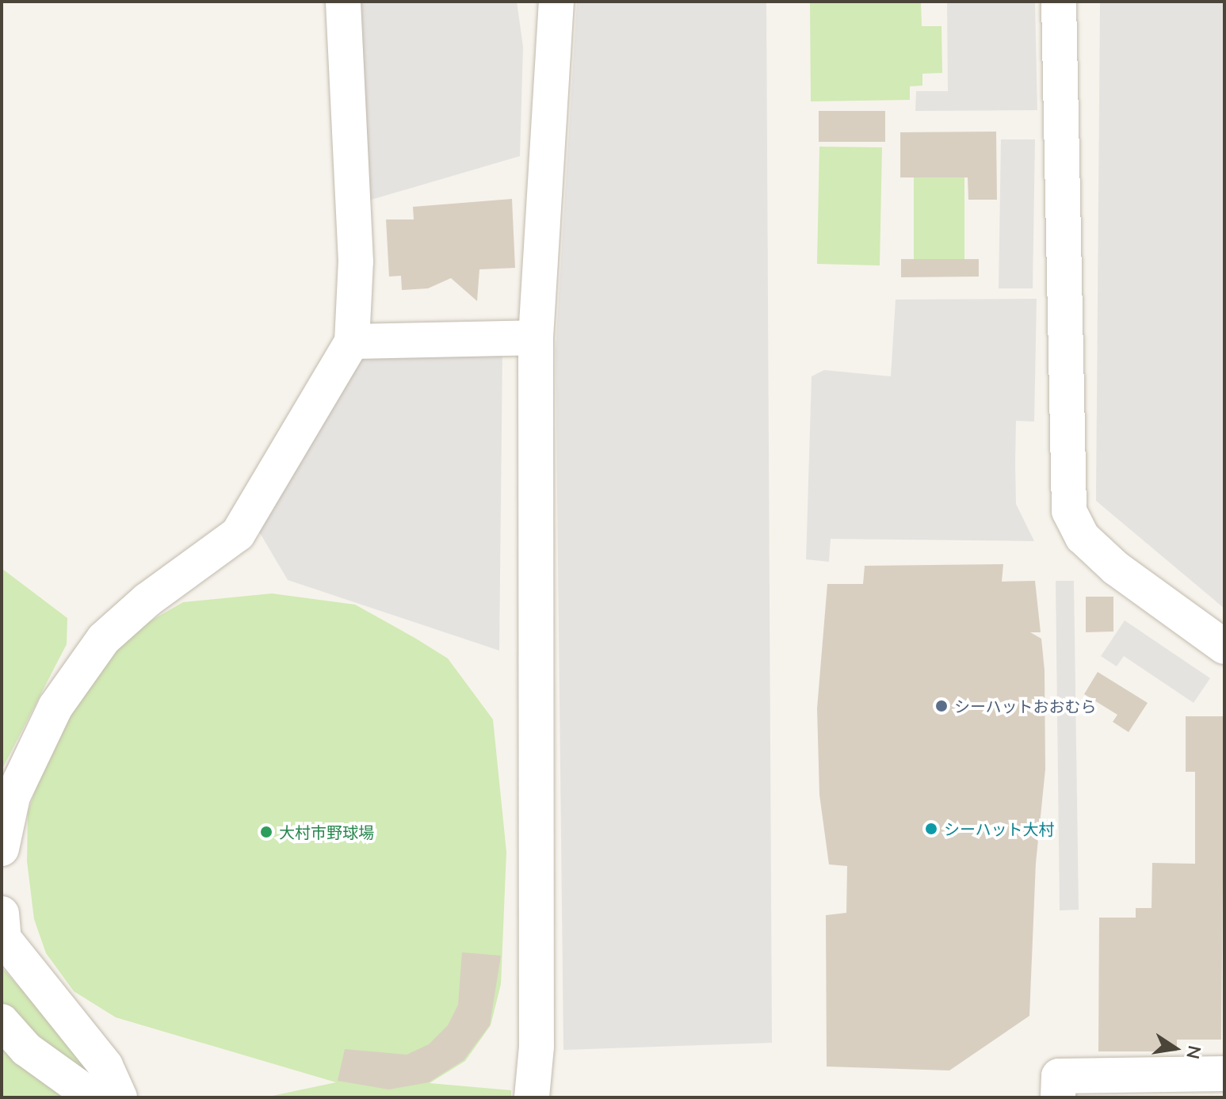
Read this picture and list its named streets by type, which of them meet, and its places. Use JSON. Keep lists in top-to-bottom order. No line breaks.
{"places":["シーハットおおむら","シーハット大村","大村市野球場"],"north":"right"}
